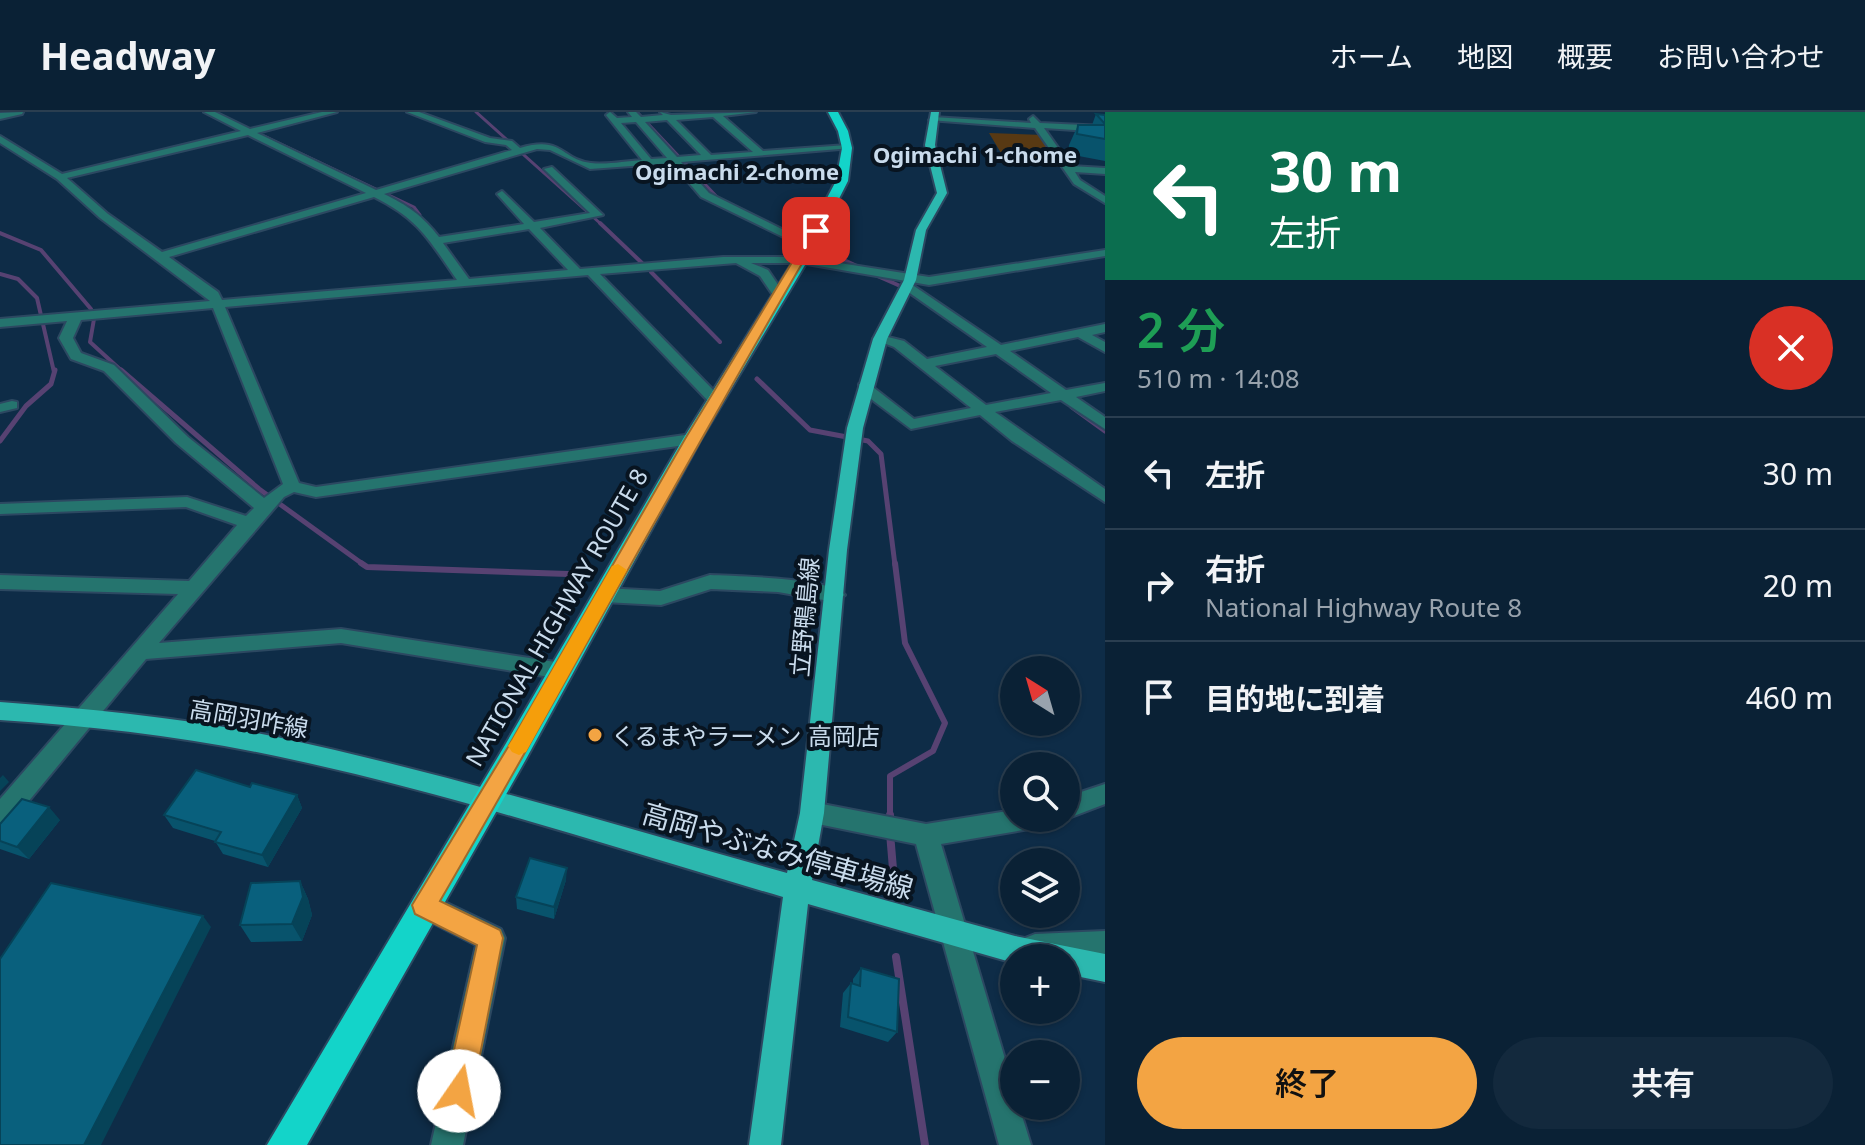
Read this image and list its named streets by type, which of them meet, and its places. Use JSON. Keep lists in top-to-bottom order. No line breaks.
{"streets":{"highway":["NATIONAL HIGHWAY ROUTE 8"],"main road":["立野鴨島線","高岡羽咋線","高岡やぶなみ停車場線"]},"crossings":[["NATIONAL HIGHWAY ROUTE 8","高岡羽咋線"],["NATIONAL HIGHWAY ROUTE 8","高岡やぶなみ停車場線"],["立野鴨島線","高岡やぶなみ停車場線"],["高岡羽咋線","高岡やぶなみ停車場線"]],"districts":["Ogimachi 1-chome","Ogimachi 2-chome"],"places":["くるまやラーメン 高岡店"],"north":"top left","page":{"header":"Headway","nav":["ホーム","地図","概要","お問い合わせ"],"turn":["30 m","左折"],"heading":["2 分","510 m · 14:08"],"list":[{"name":"左折","value":"30 m"},{"name":"右折","note":"National Highway Route 8","value":"20 m"},{"name":"目的地に到着","value":"460 m"}],"map_buttons":["+","−"],"buttons":["終了","共有"]}}
